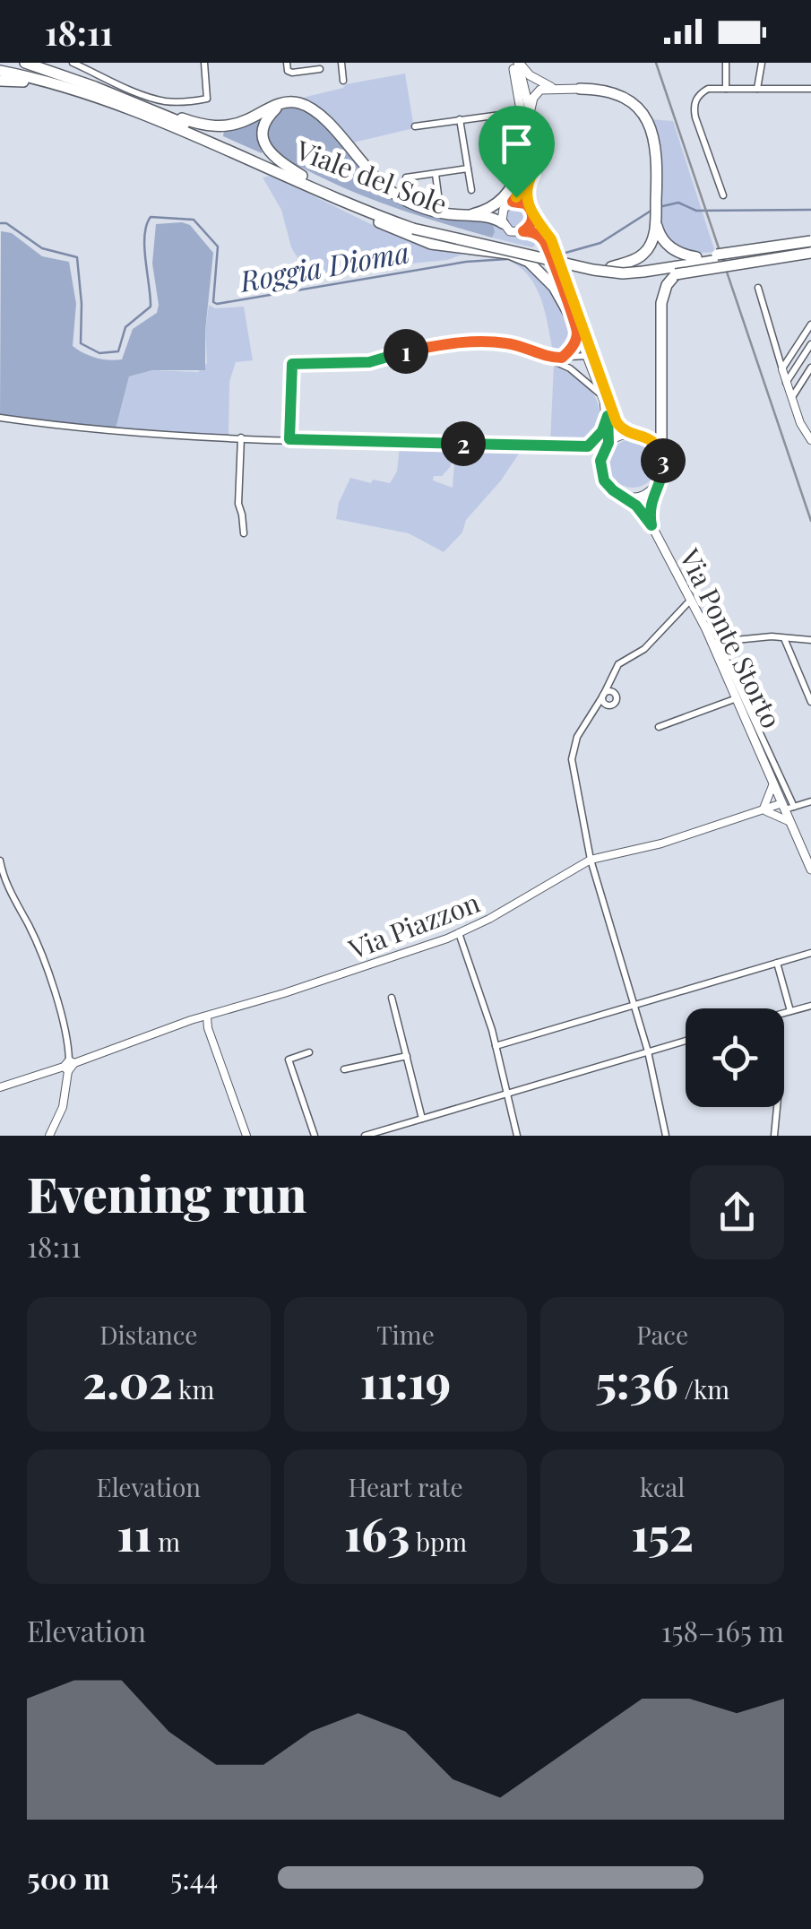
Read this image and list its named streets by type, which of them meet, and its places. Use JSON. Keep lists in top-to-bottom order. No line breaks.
{"streets":{"highway":["Viale del Sole"],"main road":["Via Ponte Storto"],"street":["Via Piazzon"]},"crossings":[["Via Ponte Storto","Via Piazzon"]],"water":["Roggia Dioma"],"page":{"status":"18:11","pins":["1","2","3"],"heading":["Evening run","18:11"],"stats":[["Distance","2.02 km"],["Time","11:19"],["Pace","5:36 /km"],["Elevation","11 m"],["Heart rate","163 bpm"],["kcal","152"]],"chart":["Elevation","158–165 m"],"list":[{"name":"500 m","note":"5:44"}]}}
